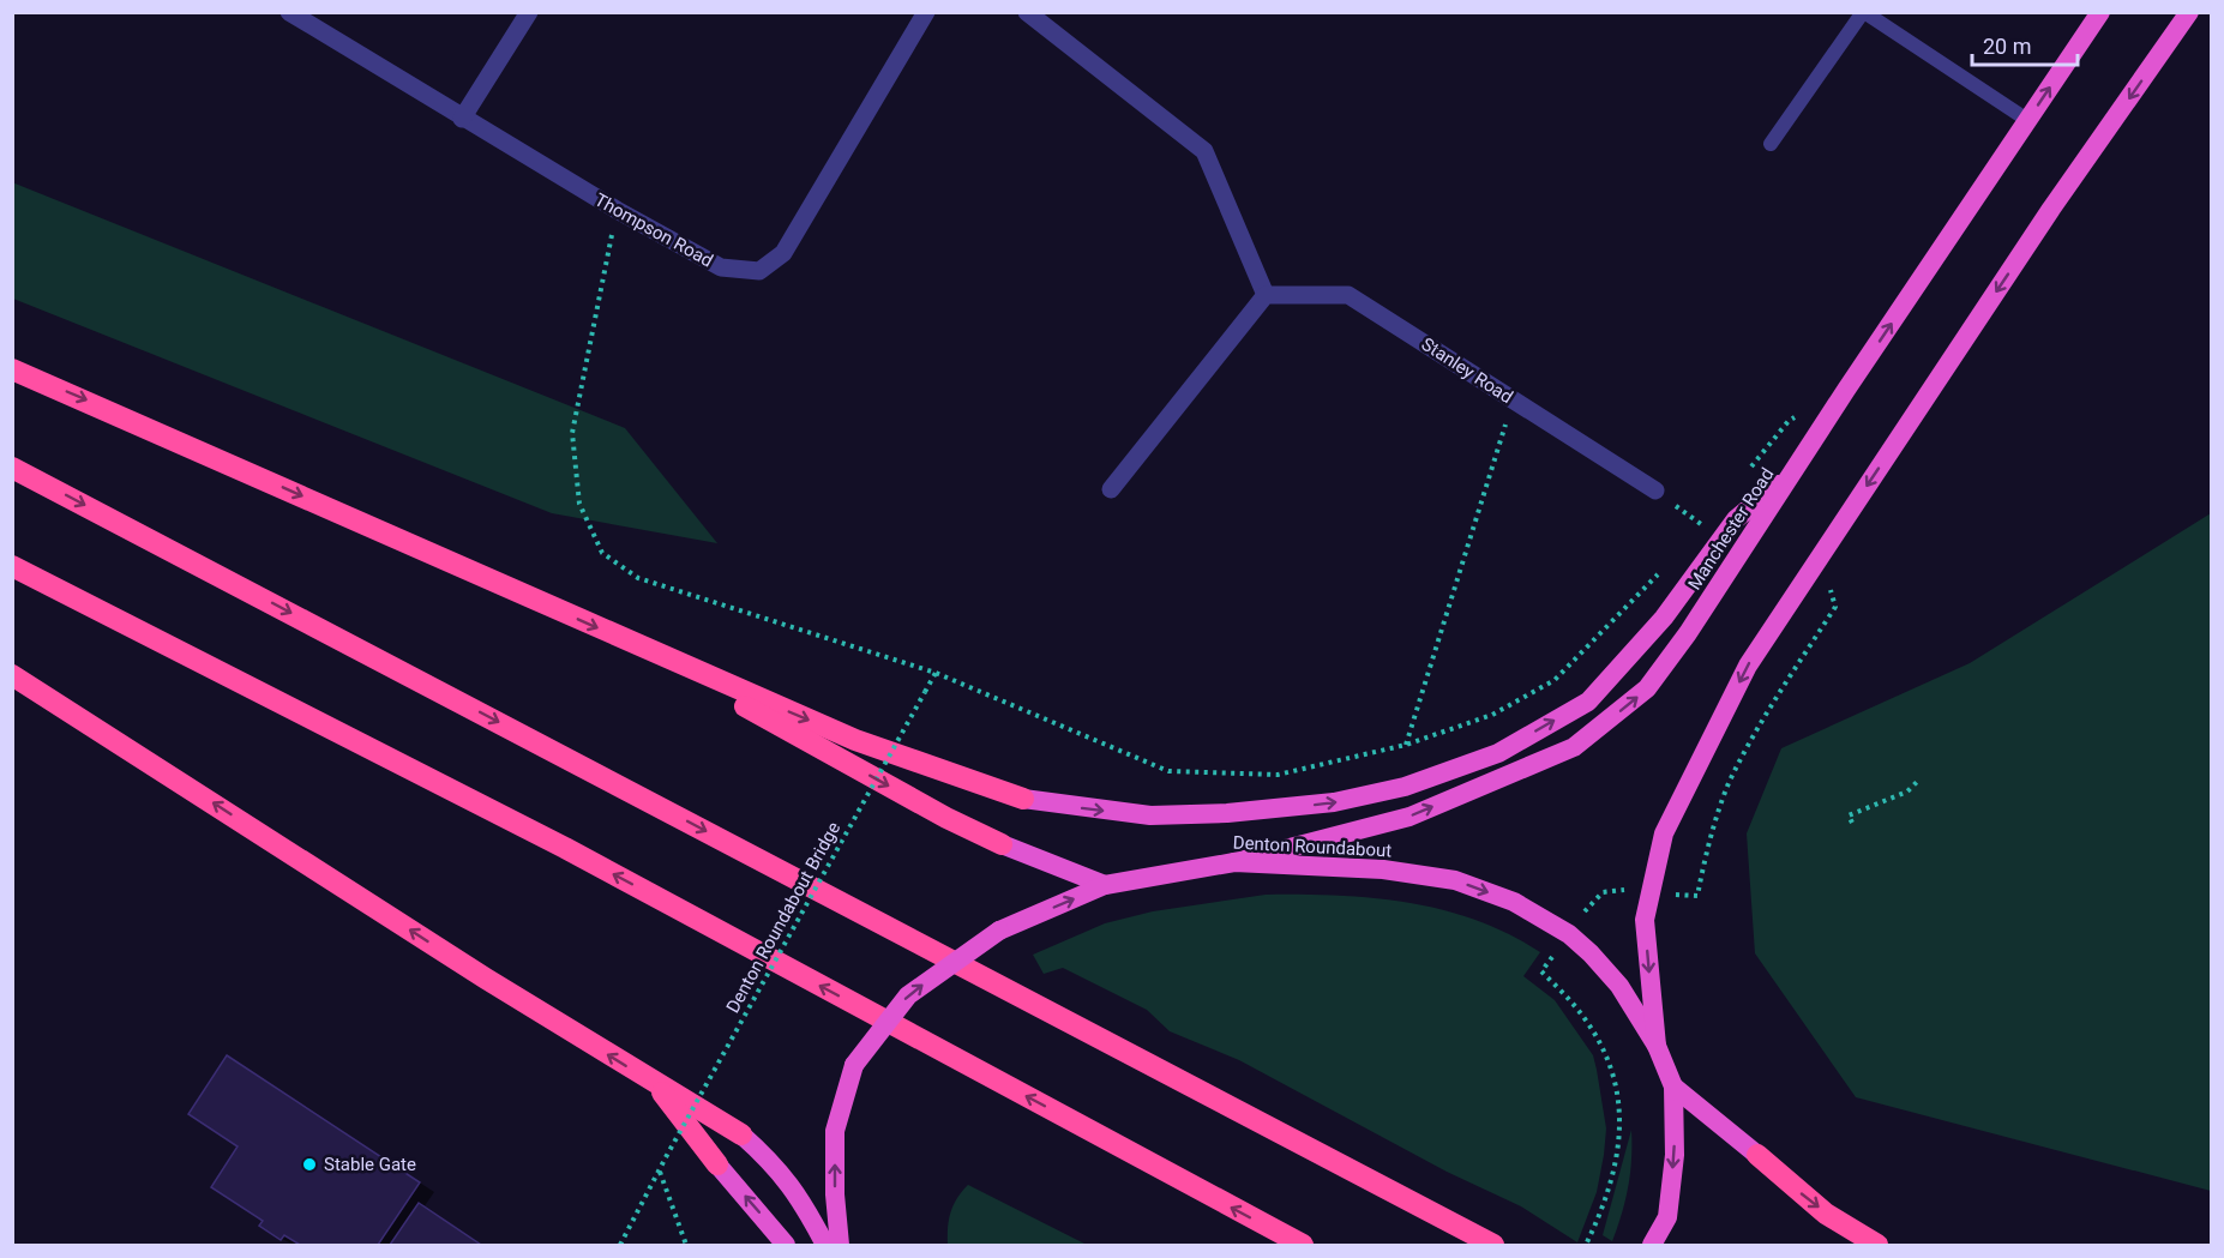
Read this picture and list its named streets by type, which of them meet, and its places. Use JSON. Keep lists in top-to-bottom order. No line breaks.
{"streets":{"highway":["Manchester Road","Denton Roundabout"],"street":["Thompson Road","Stanley Road"],"path":["Denton Roundabout Bridge"]},"crossings":[["Manchester Road","Denton Roundabout"]],"places":["Stable Gate"],"scale_bar":"20 m"}
